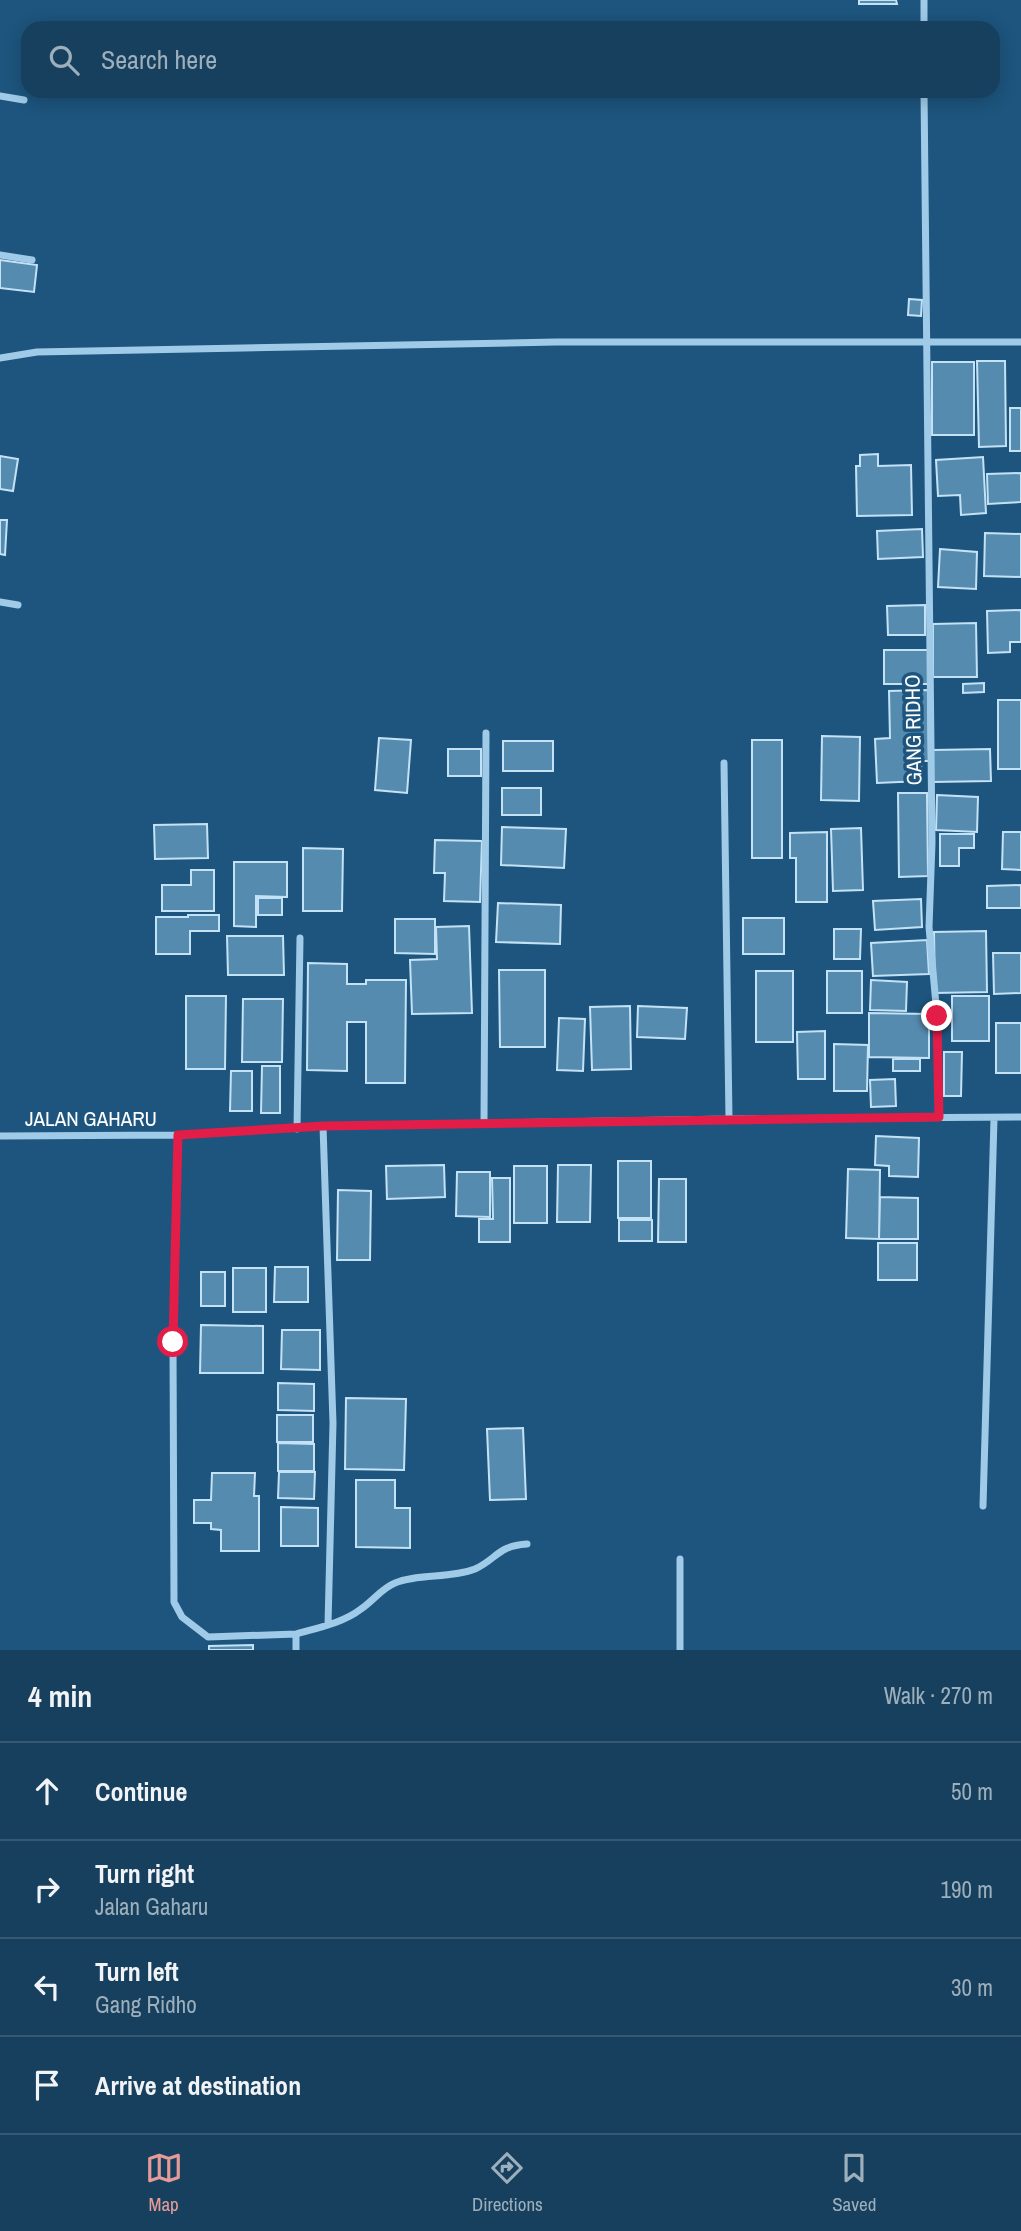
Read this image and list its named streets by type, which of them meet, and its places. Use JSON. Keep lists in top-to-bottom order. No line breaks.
{"streets":{"street":["GANG RIDHO","JALAN GAHARU"]},"crossings":[["GANG RIDHO","JALAN GAHARU"]],"page":{"search":"Search here","heading":["4 min","Walk · 270 m"],"list":[["Continue","50 m"],["Turn right","Jalan Gaharu","190 m"],["Turn left","Gang Ridho","30 m"],"Arrive at destination"],"nav":["Map","Directions","Saved"]}}
